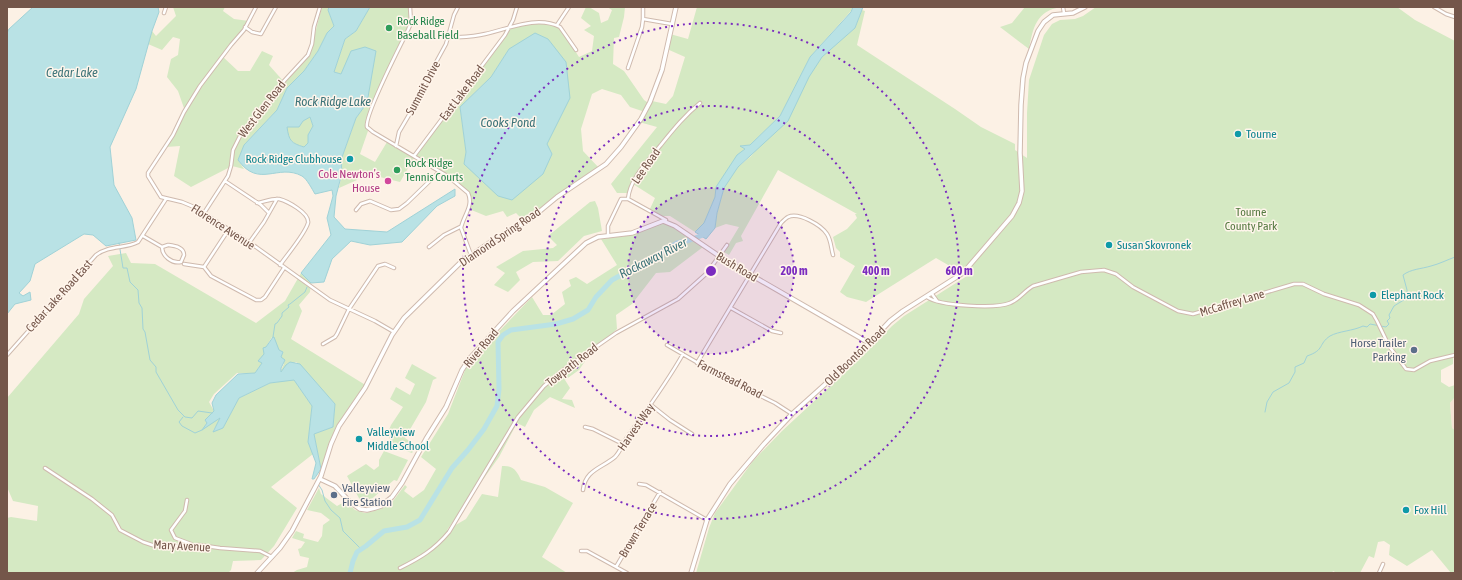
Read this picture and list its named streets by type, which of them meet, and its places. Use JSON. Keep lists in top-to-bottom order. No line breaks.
{"streets":{"street":["Summit Drive","East Lake Road","West Glen Road","Lee Road","Florence Avenue","Diamond Spring Road","Bush Road","Cedar Lake Road East","McCaffrey Lane","River Road","Old Boonton Road","Towpath Road","Farmstead Road","Harvest Way","Brown Terrace","Mary Avenue"]},"crossings":[["West Glen Road","Florence Avenue"],["Lee Road","Bush Road"],["Lee Road","River Road"],["Florence Avenue","Diamond Spring Road"],["Florence Avenue","Cedar Lake Road East"],["Diamond Spring Road","River Road"],["Diamond Spring Road","Mary Avenue"],["Bush Road","River Road"],["Bush Road","Old Boonton Road"],["Bush Road","Towpath Road"],["McCaffrey Lane","Old Boonton Road"],["Old Boonton Road","Farmstead Road"],["Farmstead Road","Harvest Way"]],"water":["Cedar Lake","Rock Ridge Lake","Cooks Pond","Rockaway River"],"parks":["Tourne County Park"],"places":["Rock Ridge Baseball Field","Tourne","Rock Ridge Clubhouse","Rock Ridge Tennis Courts","Cole Newton’s House","Susan Skovronek","Elephant Rock","Horse Trailer Parking","Valleyview Middle School","Valleyview Fire Station","Fox Hill"],"rings":["200 m","400 m","600 m"]}
